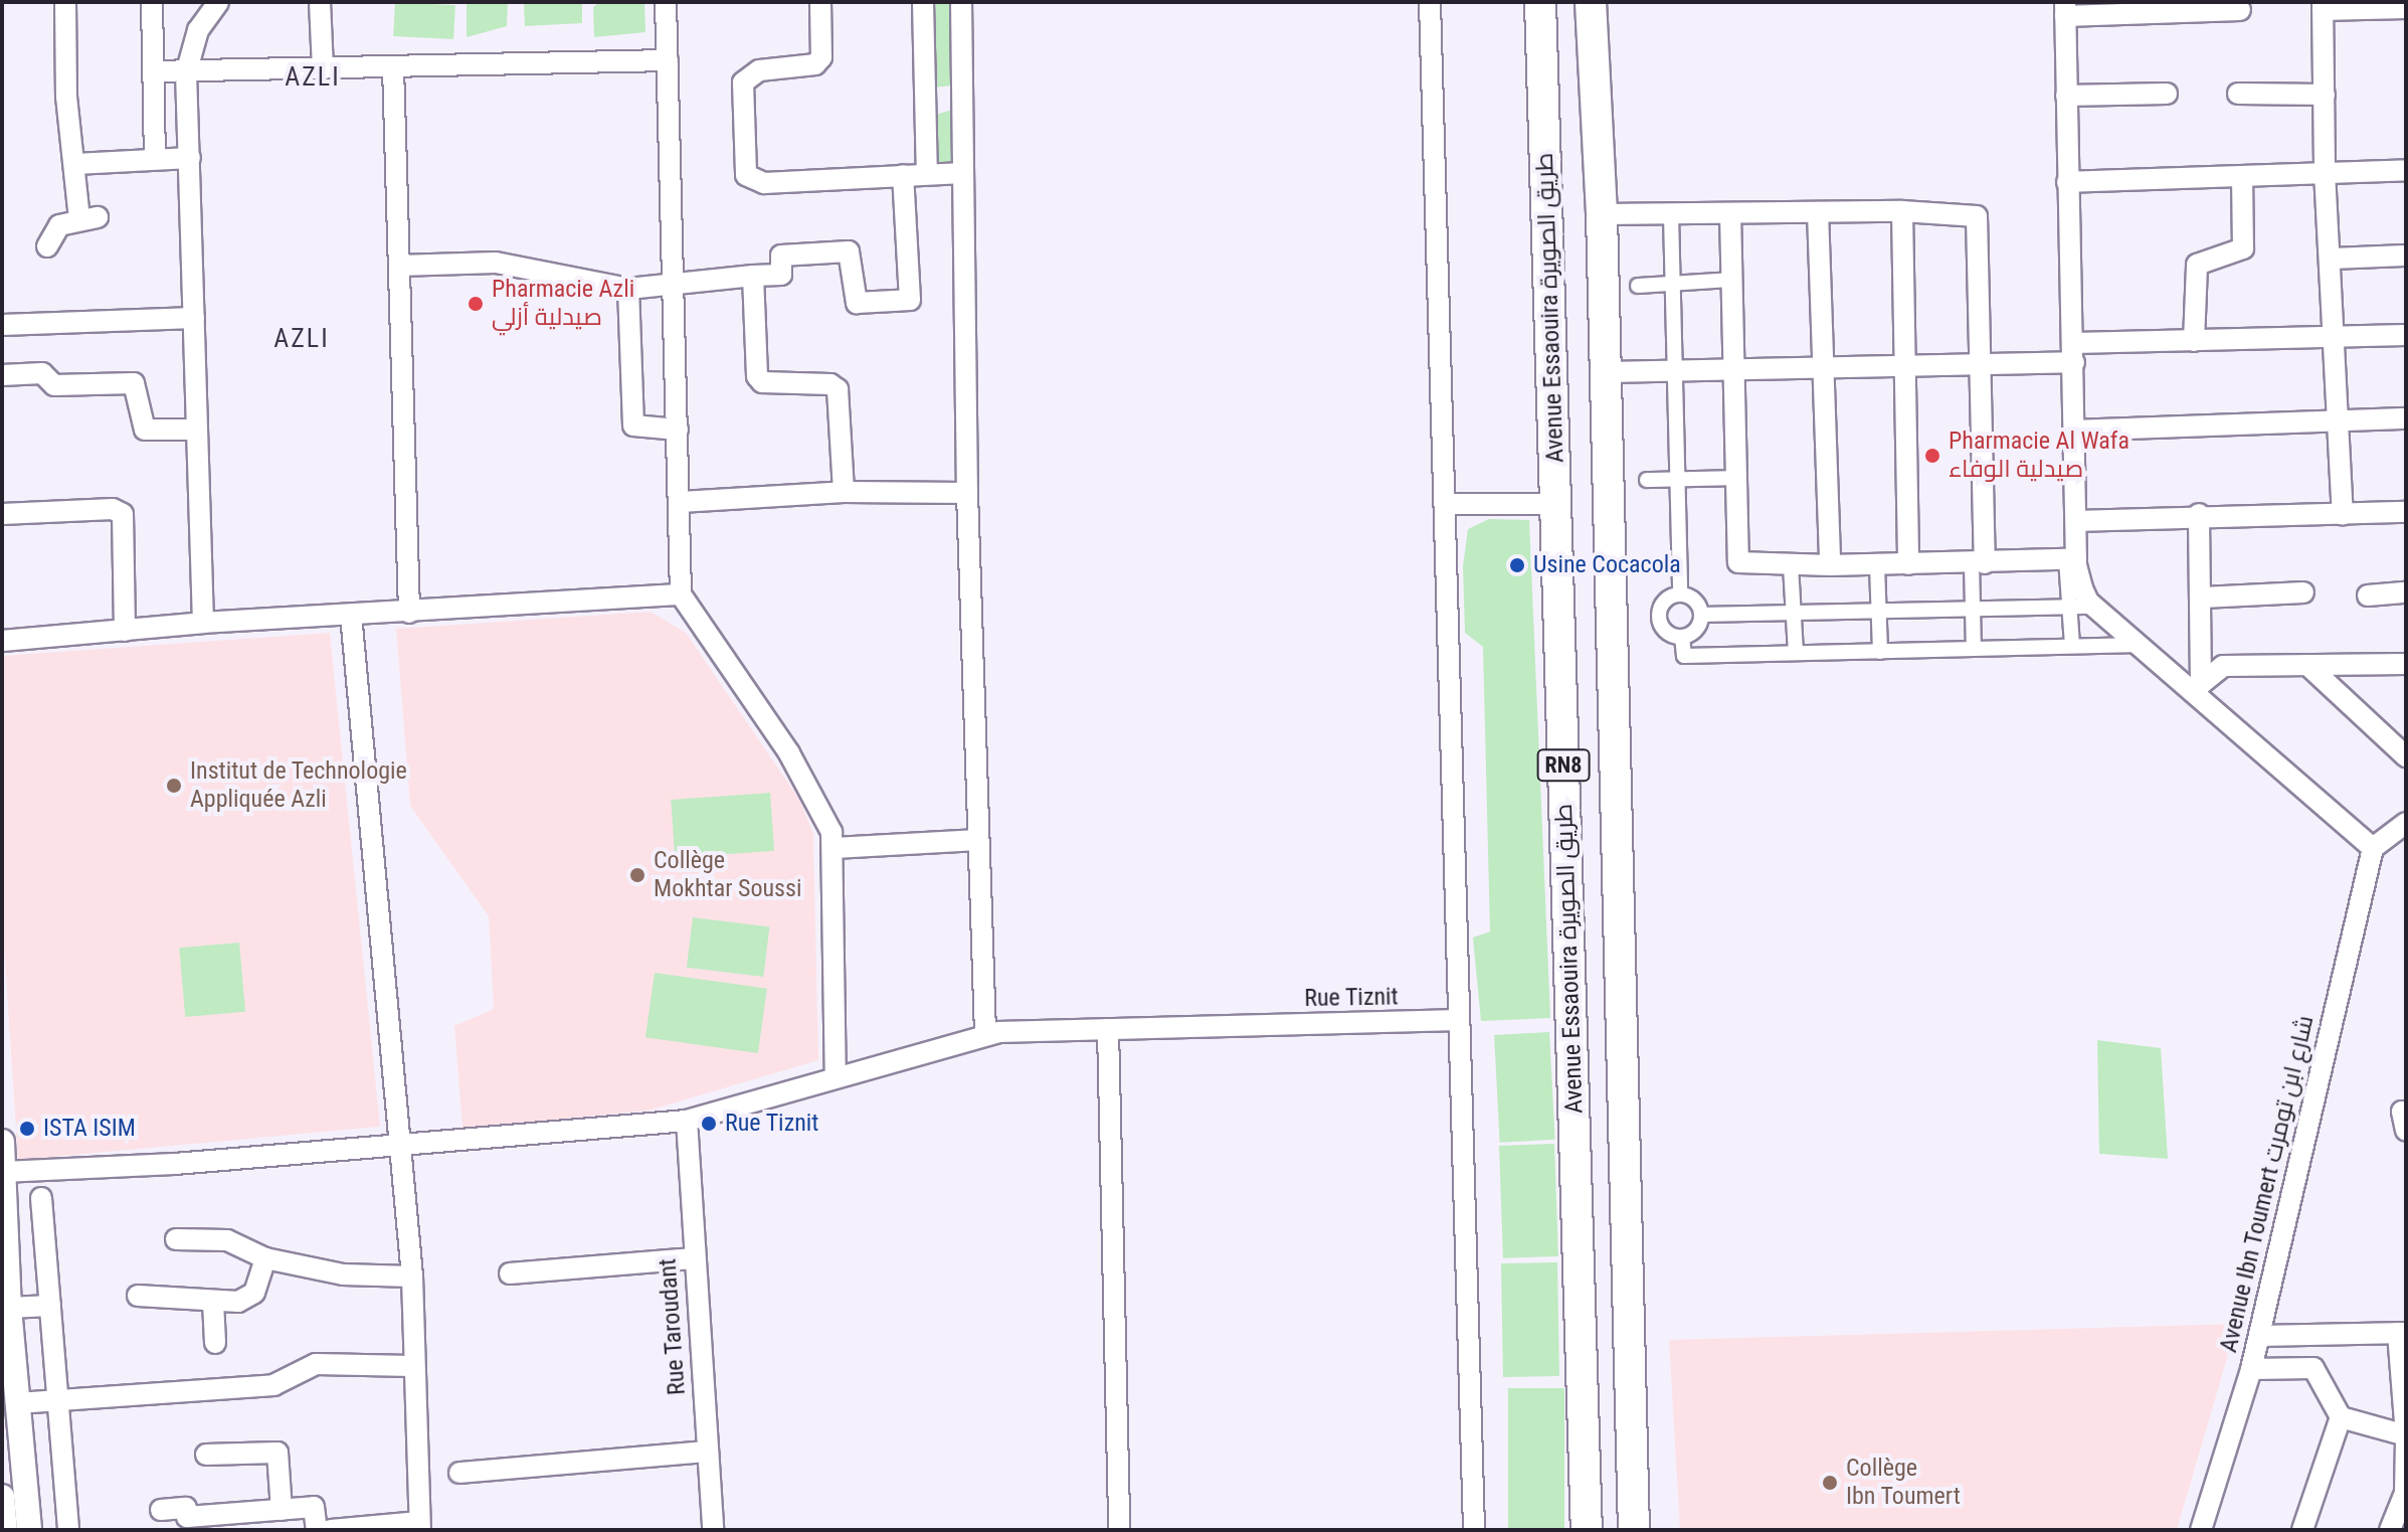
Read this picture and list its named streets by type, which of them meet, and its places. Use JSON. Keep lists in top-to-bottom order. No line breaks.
{"streets":{"main road":["Avenue Essaouira طريق الصويرة","RN8"],"street":["Rue Tiznit","Avenue Ibn Toumert شارع ابن تومرت","Rue Taroudant"]},"crossings":[["Rue Tiznit","Rue Taroudant"]],"districts":["AZLI","AZLI"],"places":["Pharmacie Azli صيدلية أزلي","Pharmacie Al Wafa صيدلية الوفاء","Usine Cocacola","Institut de Technologie Appliquée Azli","Collège Mokhtar Soussi","Rue Tiznit","ISTA ISIM","Collège Ibn Toumert"]}
